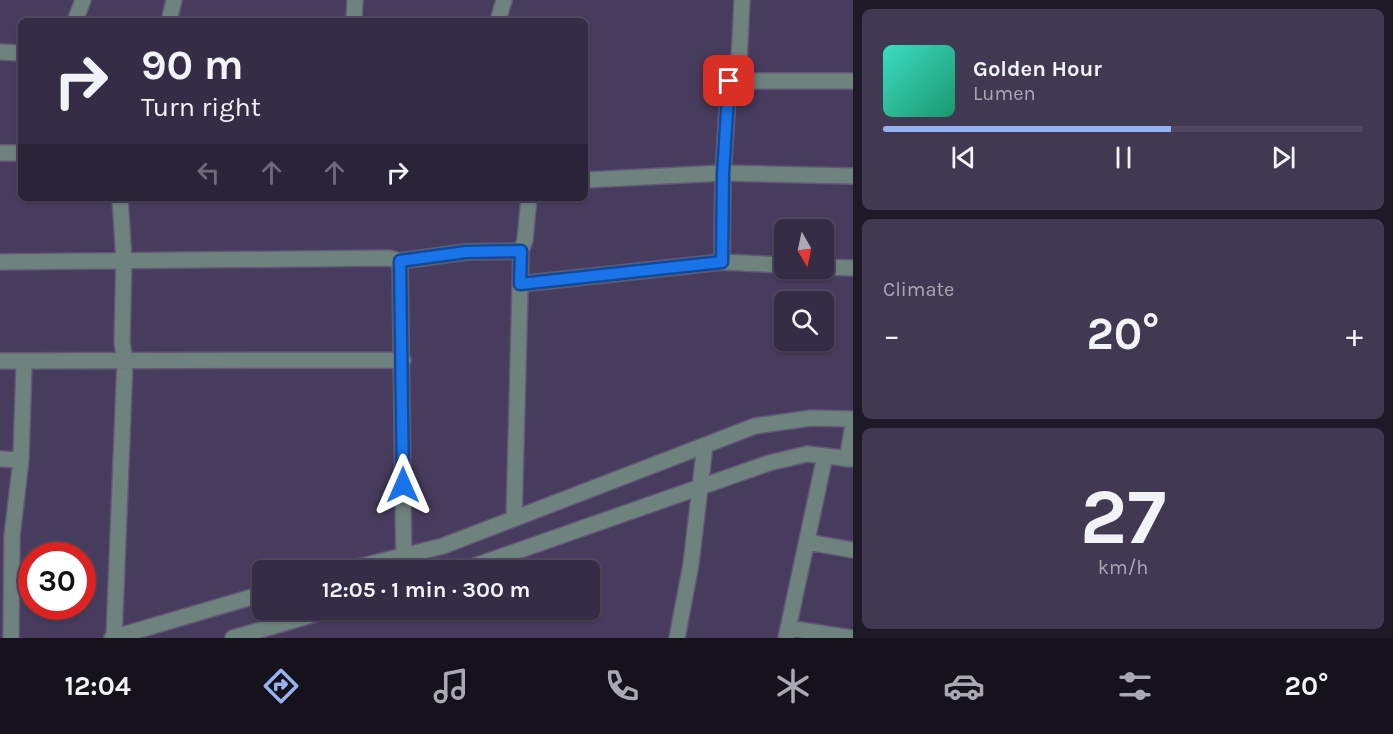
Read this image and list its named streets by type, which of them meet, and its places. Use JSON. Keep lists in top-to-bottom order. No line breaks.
{"north":"bottom","page":{"turn":["90 m","Turn right"],"song":["Golden Hour","Lumen"],"tile":["Climate",["27","km/h"]],"heat":["−","20°","+"],"limit":"30","trip":"12:05 · 1 min · 300 m","tabs":["12:04","20°"]}}
